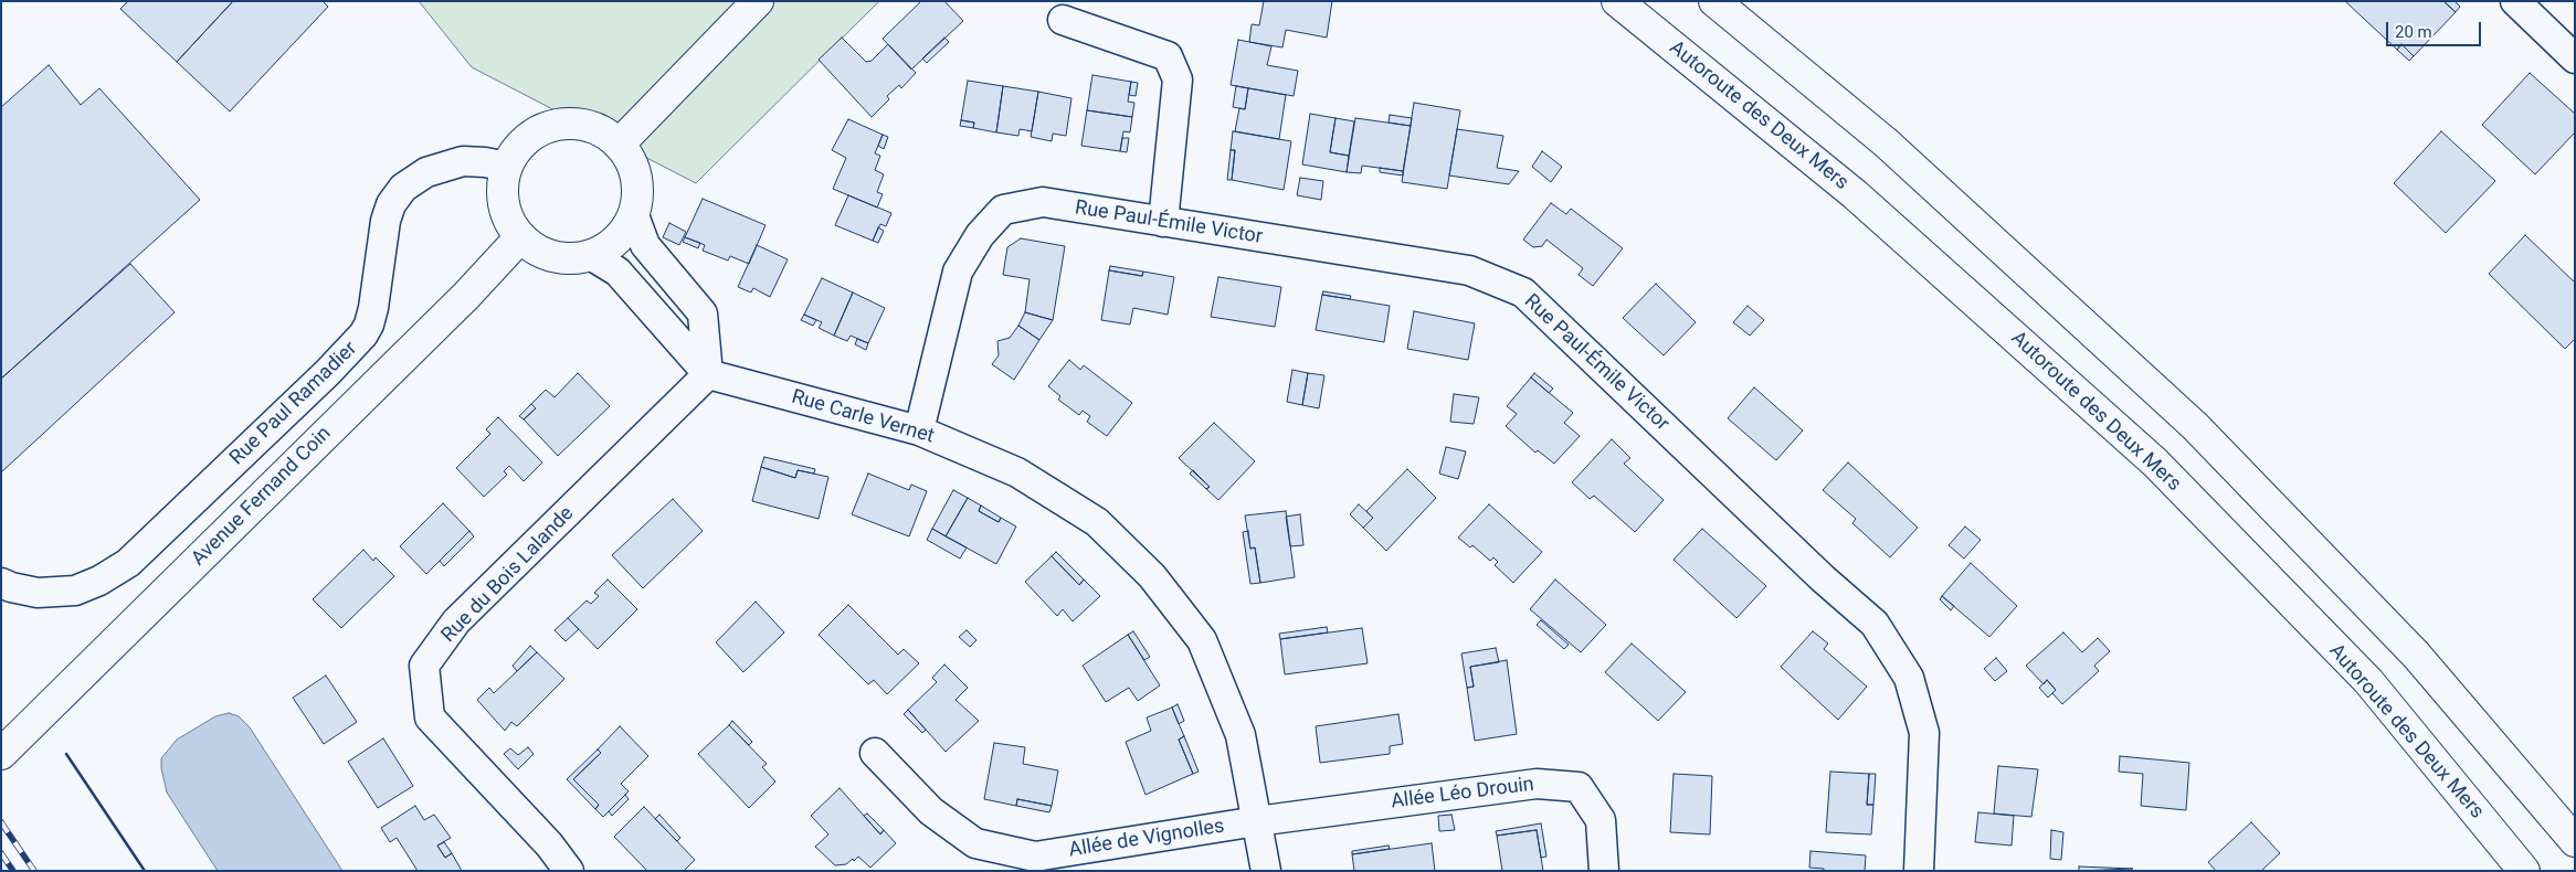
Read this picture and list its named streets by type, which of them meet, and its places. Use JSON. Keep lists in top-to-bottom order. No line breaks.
{"streets":{"main road":["Autoroute des Deux Mers","Avenue Fernand Coin"],"street":["Rue Paul-Émile Victor","Rue Paul Ramadier","Rue Carle Vernet","Rue du Bois Lalande","Allée Léo Drouin","Allée de Vignolles"]},"crossings":[["Rue Paul-Émile Victor","Rue Carle Vernet"],["Rue Paul Ramadier","Avenue Fernand Coin"],["Rue Carle Vernet","Rue du Bois Lalande"],["Rue Carle Vernet","Allée Léo Drouin"],["Rue Carle Vernet","Allée de Vignolles"],["Allée Léo Drouin","Allée de Vignolles"]],"scale_bar":"20 m"}
